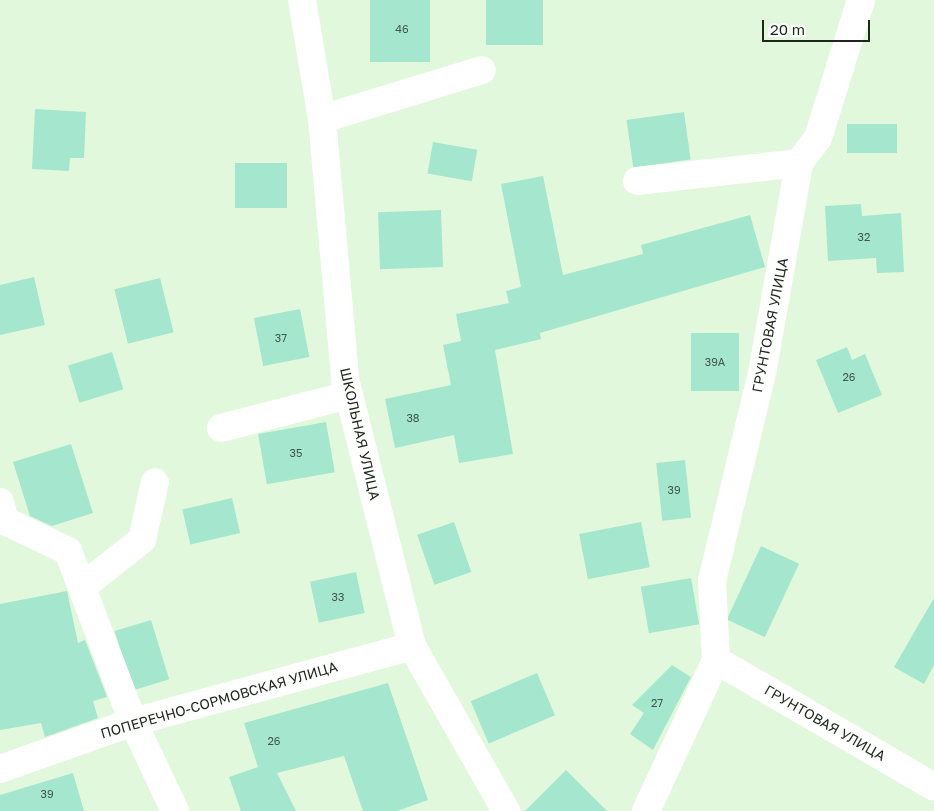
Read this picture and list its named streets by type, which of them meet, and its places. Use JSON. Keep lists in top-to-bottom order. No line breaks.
{"streets":{"street":["ГРУНТОВАЯ УЛИЦА","ШКОЛЬНАЯ УЛИЦА","ПОПЕРЕЧНО-СОРМОВСКАЯ УЛИЦА"]},"crossings":[["ШКОЛЬНАЯ УЛИЦА","ПОПЕРЕЧНО-СОРМОВСКАЯ УЛИЦА"]],"house_numbers":["46","32","37","39А","26","38","35","39","33","27","26","39"],"scale_bar":"20 m"}
